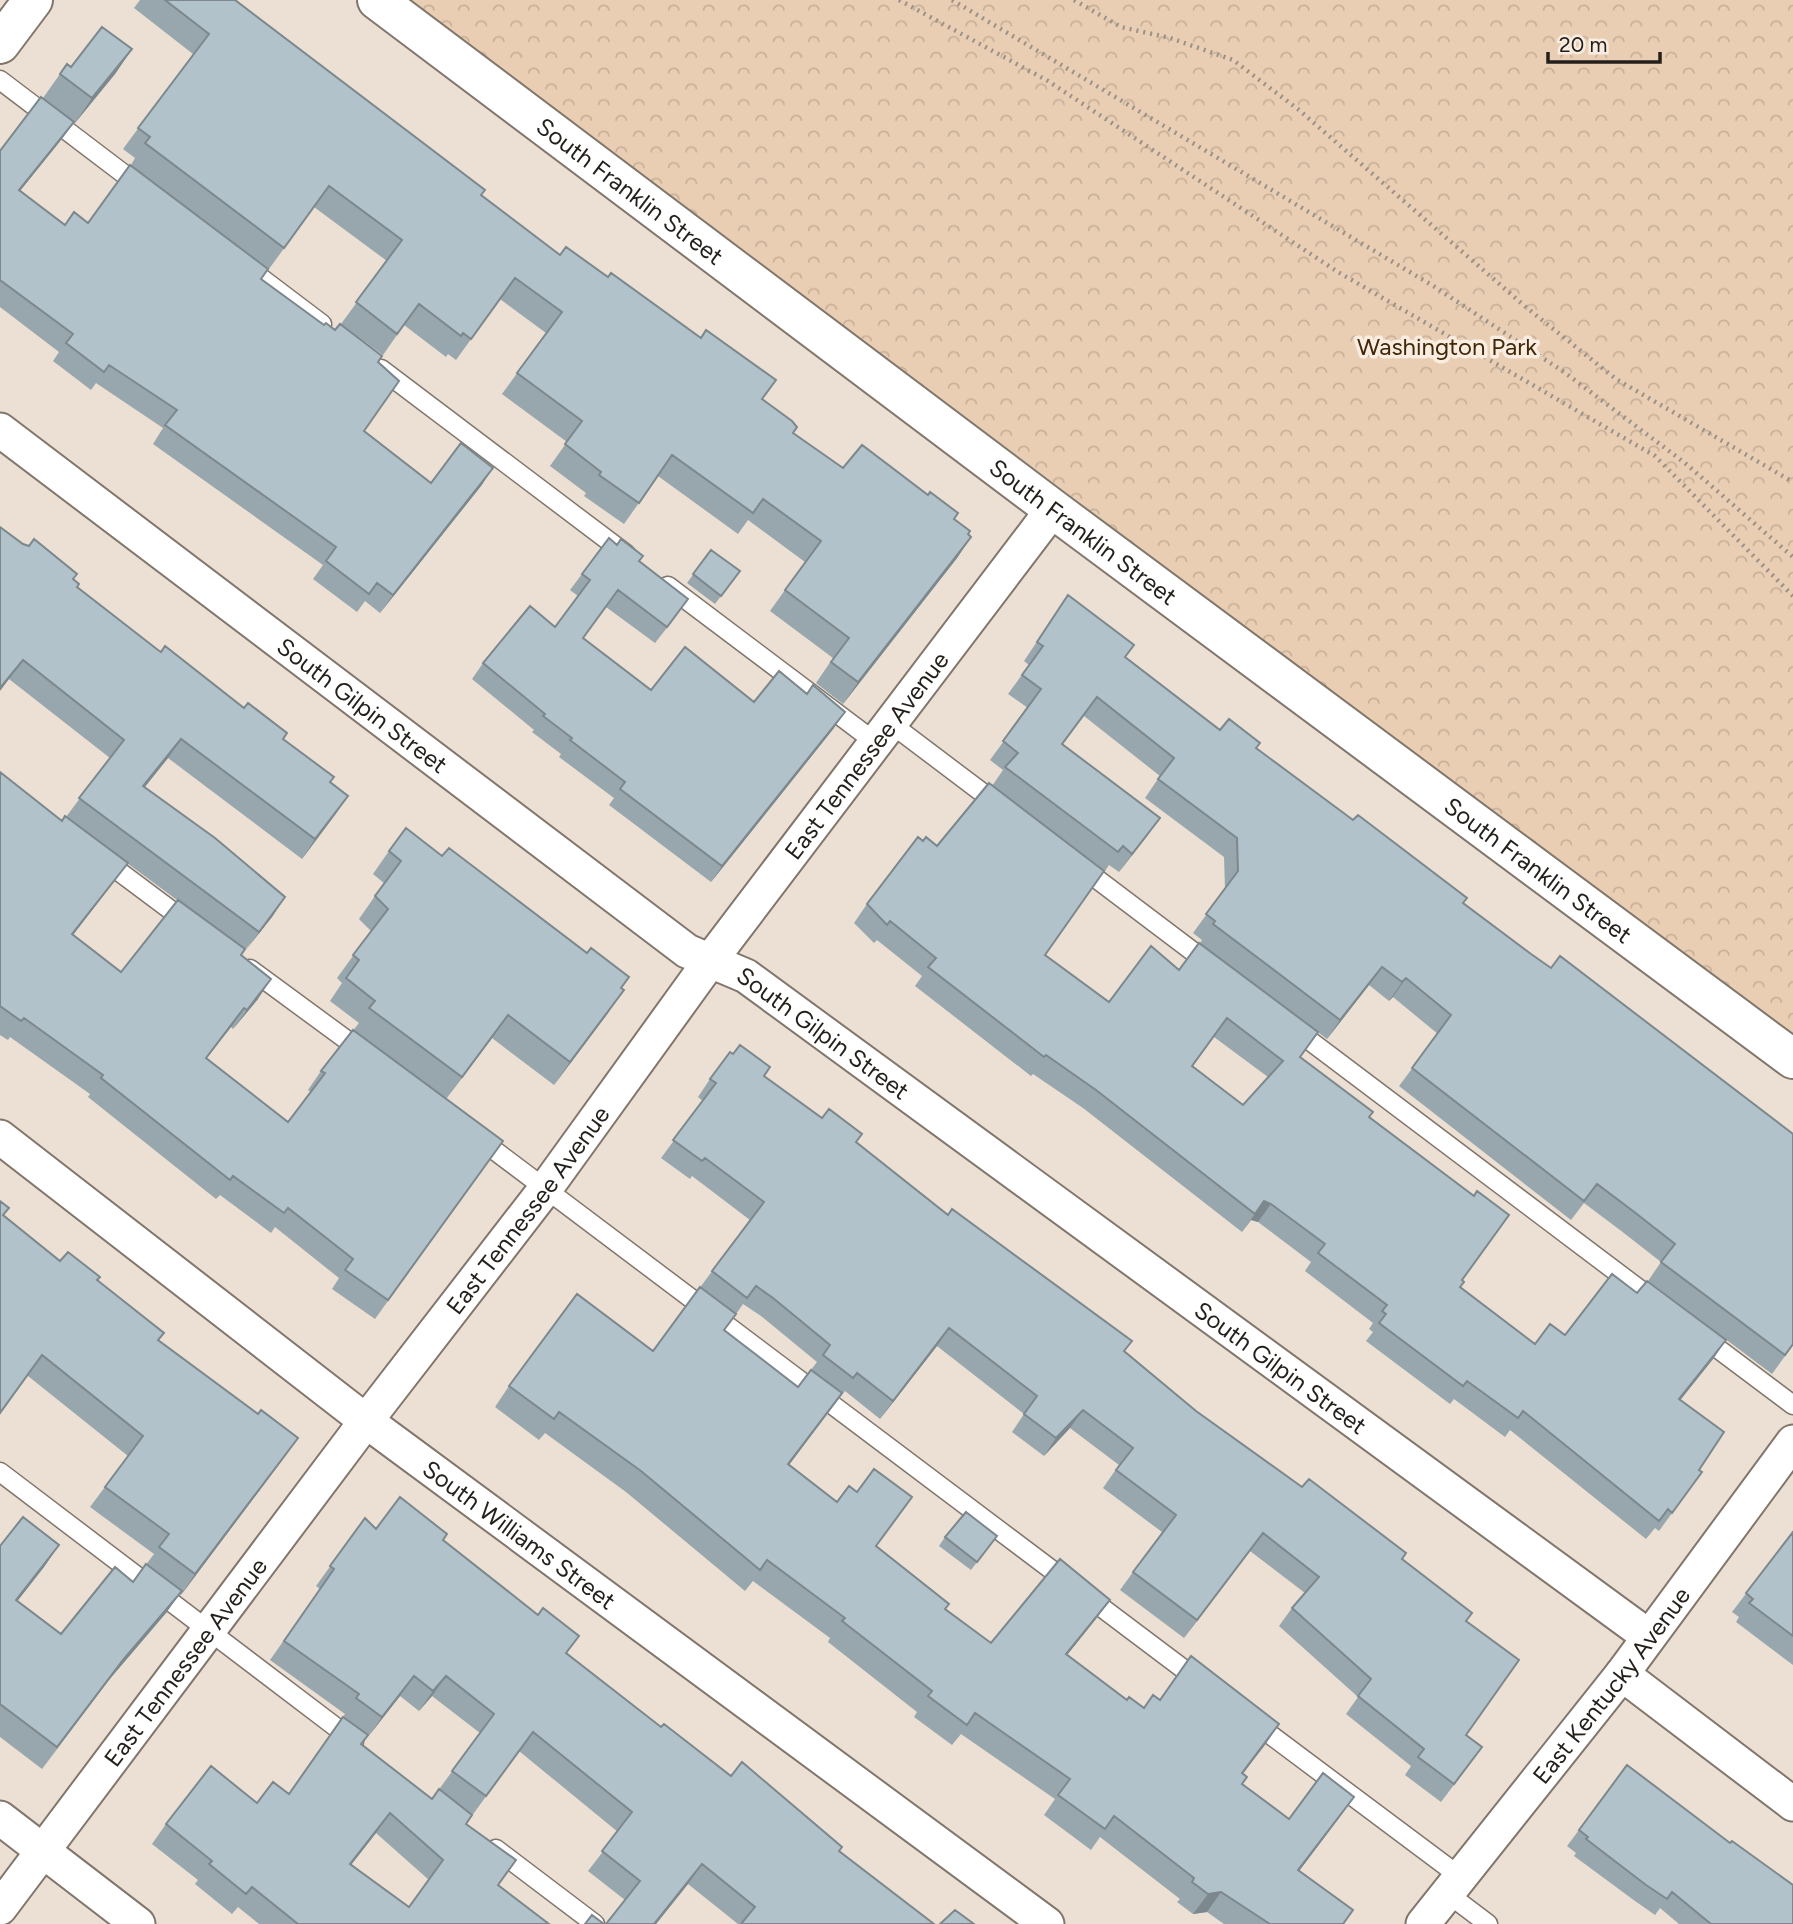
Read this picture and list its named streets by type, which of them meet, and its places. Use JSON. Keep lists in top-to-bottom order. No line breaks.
{"streets":{"street":["South Franklin Street","South Gilpin Street","East Tennessee Avenue","South Williams Street","East Kentucky Avenue"]},"crossings":[["South Franklin Street","East Tennessee Avenue"],["South Gilpin Street","East Tennessee Avenue"],["South Gilpin Street","East Kentucky Avenue"],["East Tennessee Avenue","South Williams Street"]],"parks":["Washington Park"],"scale_bar":"20 m"}
